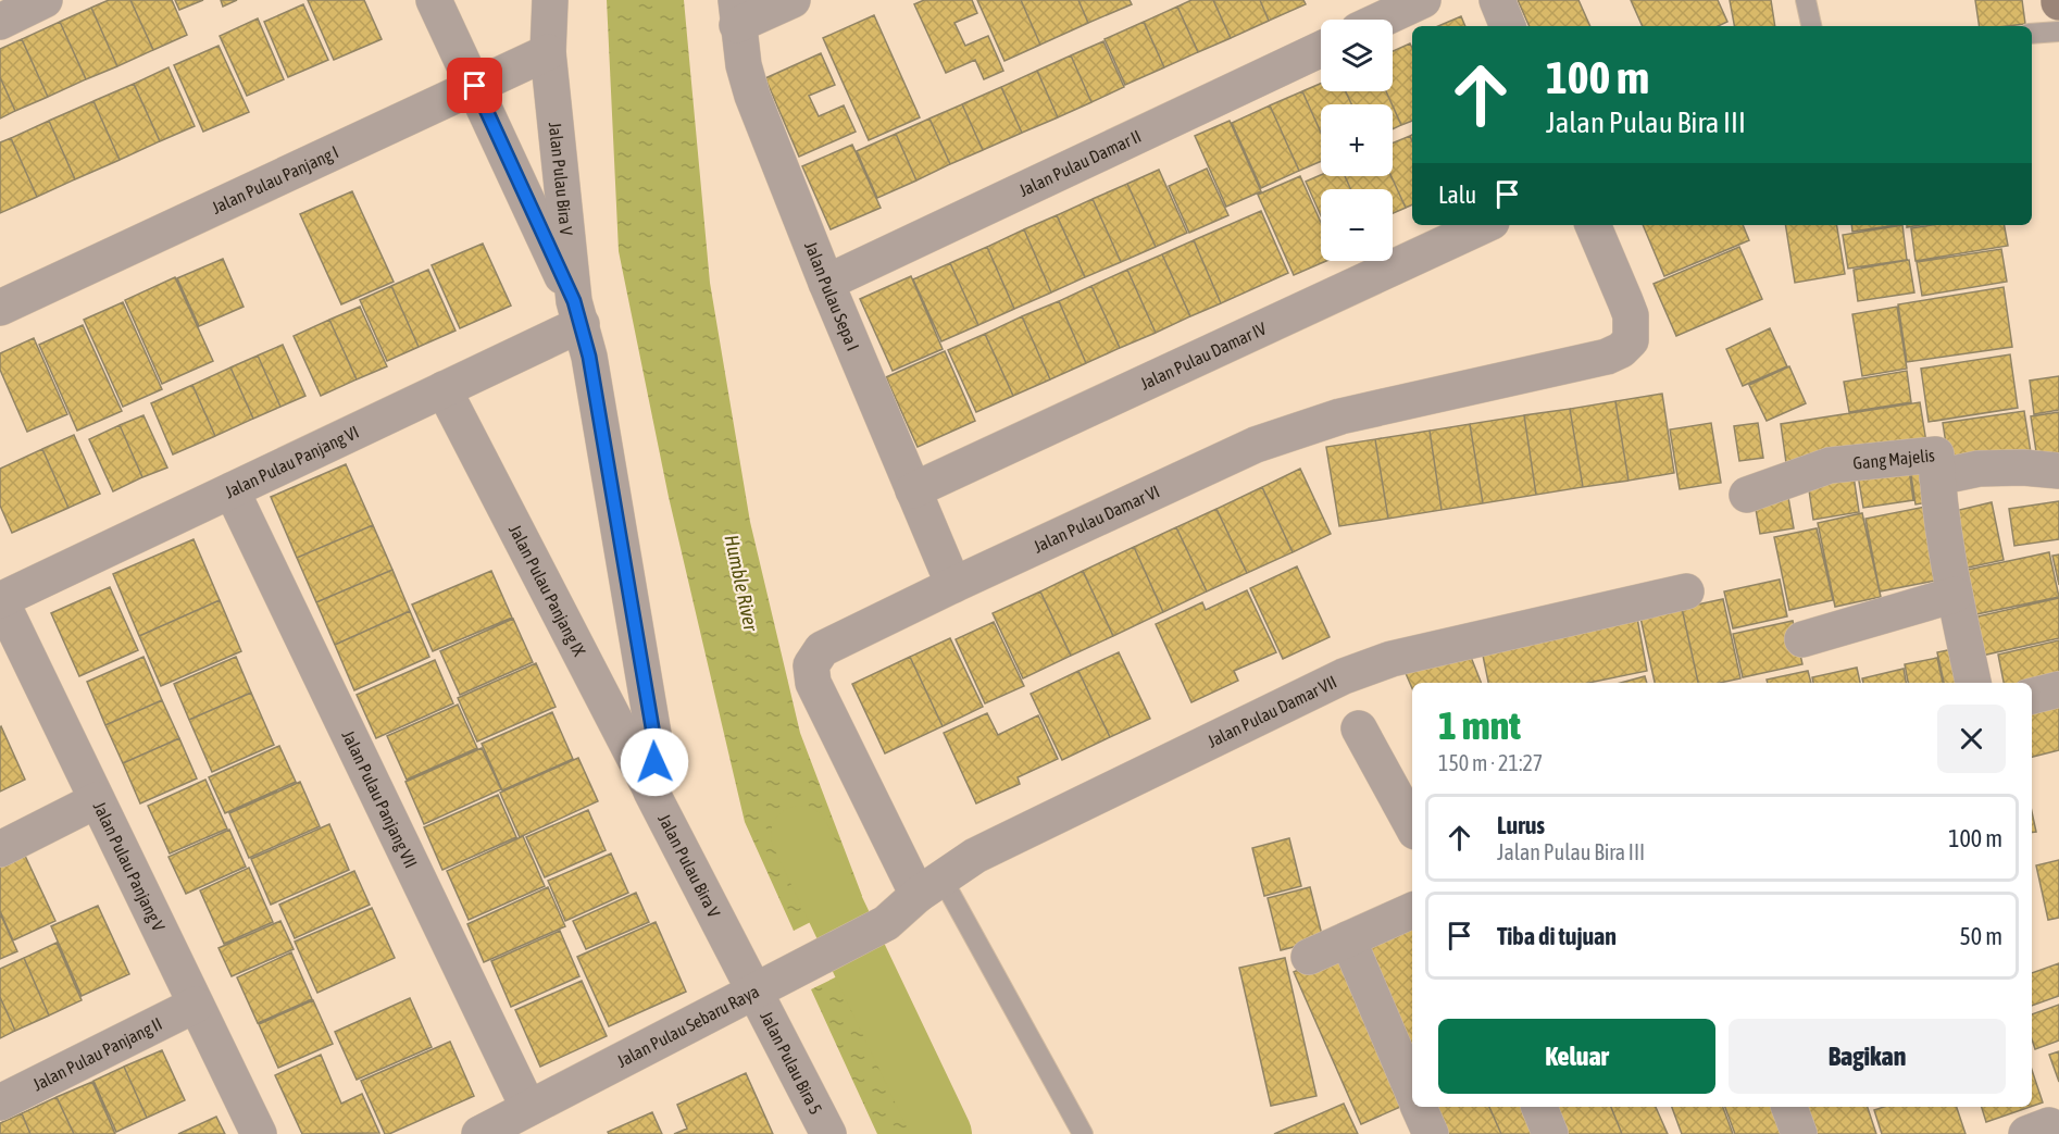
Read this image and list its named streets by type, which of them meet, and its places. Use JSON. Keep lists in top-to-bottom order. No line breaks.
{"streets":{"street":["Jalan Pulau Damar II","Jalan Pulau Bira V","Jalan Pulau Panjang I","Jalan Pulau Sepa I","Jalan Pulau Damar IV","Jalan Pulau Panjang VI","Gang Majelis","Jalan Pulau Damar VI","Jalan Pulau Panjang IX","Jalan Pulau Damar VII","Jalan Pulau Panjang VII","Jalan Pulau Panjang V","Jalan Pulau Sebaru Raya","Jalan Pulau Panjang II","Jalan Pulau Bira 5"]},"crossings":[["Jalan Pulau Damar II","Jalan Pulau Sepa I"],["Jalan Pulau Bira V","Jalan Pulau Panjang I"],["Jalan Pulau Bira V","Jalan Pulau Panjang VI"],["Jalan Pulau Bira V","Jalan Pulau Panjang IX"],["Jalan Pulau Bira V","Jalan Pulau Sebaru Raya"],["Jalan Pulau Bira V","Jalan Pulau Bira 5"],["Jalan Pulau Sepa I","Jalan Pulau Damar IV"],["Jalan Pulau Sepa I","Jalan Pulau Damar VI"],["Jalan Pulau Panjang VI","Jalan Pulau Panjang IX"],["Jalan Pulau Panjang VI","Jalan Pulau Panjang VII"],["Jalan Pulau Panjang VI","Jalan Pulau Panjang V"],["Jalan Pulau Damar VI","Jalan Pulau Damar VII"],["Jalan Pulau Damar VI","Jalan Pulau Sebaru Raya"],["Jalan Pulau Damar VII","Jalan Pulau Sebaru Raya"],["Jalan Pulau Panjang VII","Jalan Pulau Sebaru Raya"],["Jalan Pulau Panjang V","Jalan Pulau Panjang II"],["Jalan Pulau Sebaru Raya","Jalan Pulau Bira 5"]],"water":["Humble River"],"page":{"map_buttons":["+","−"],"turn":["100 m","Jalan Pulau Bira III"],"then":"Lalu","heading":["1 mnt","150 m · 21:27"],"list":[{"name":"Lurus","note":"Jalan Pulau Bira III","value":"100 m"},{"name":"Tiba di tujuan","value":"50 m"}],"buttons":["Keluar","Bagikan"]}}
